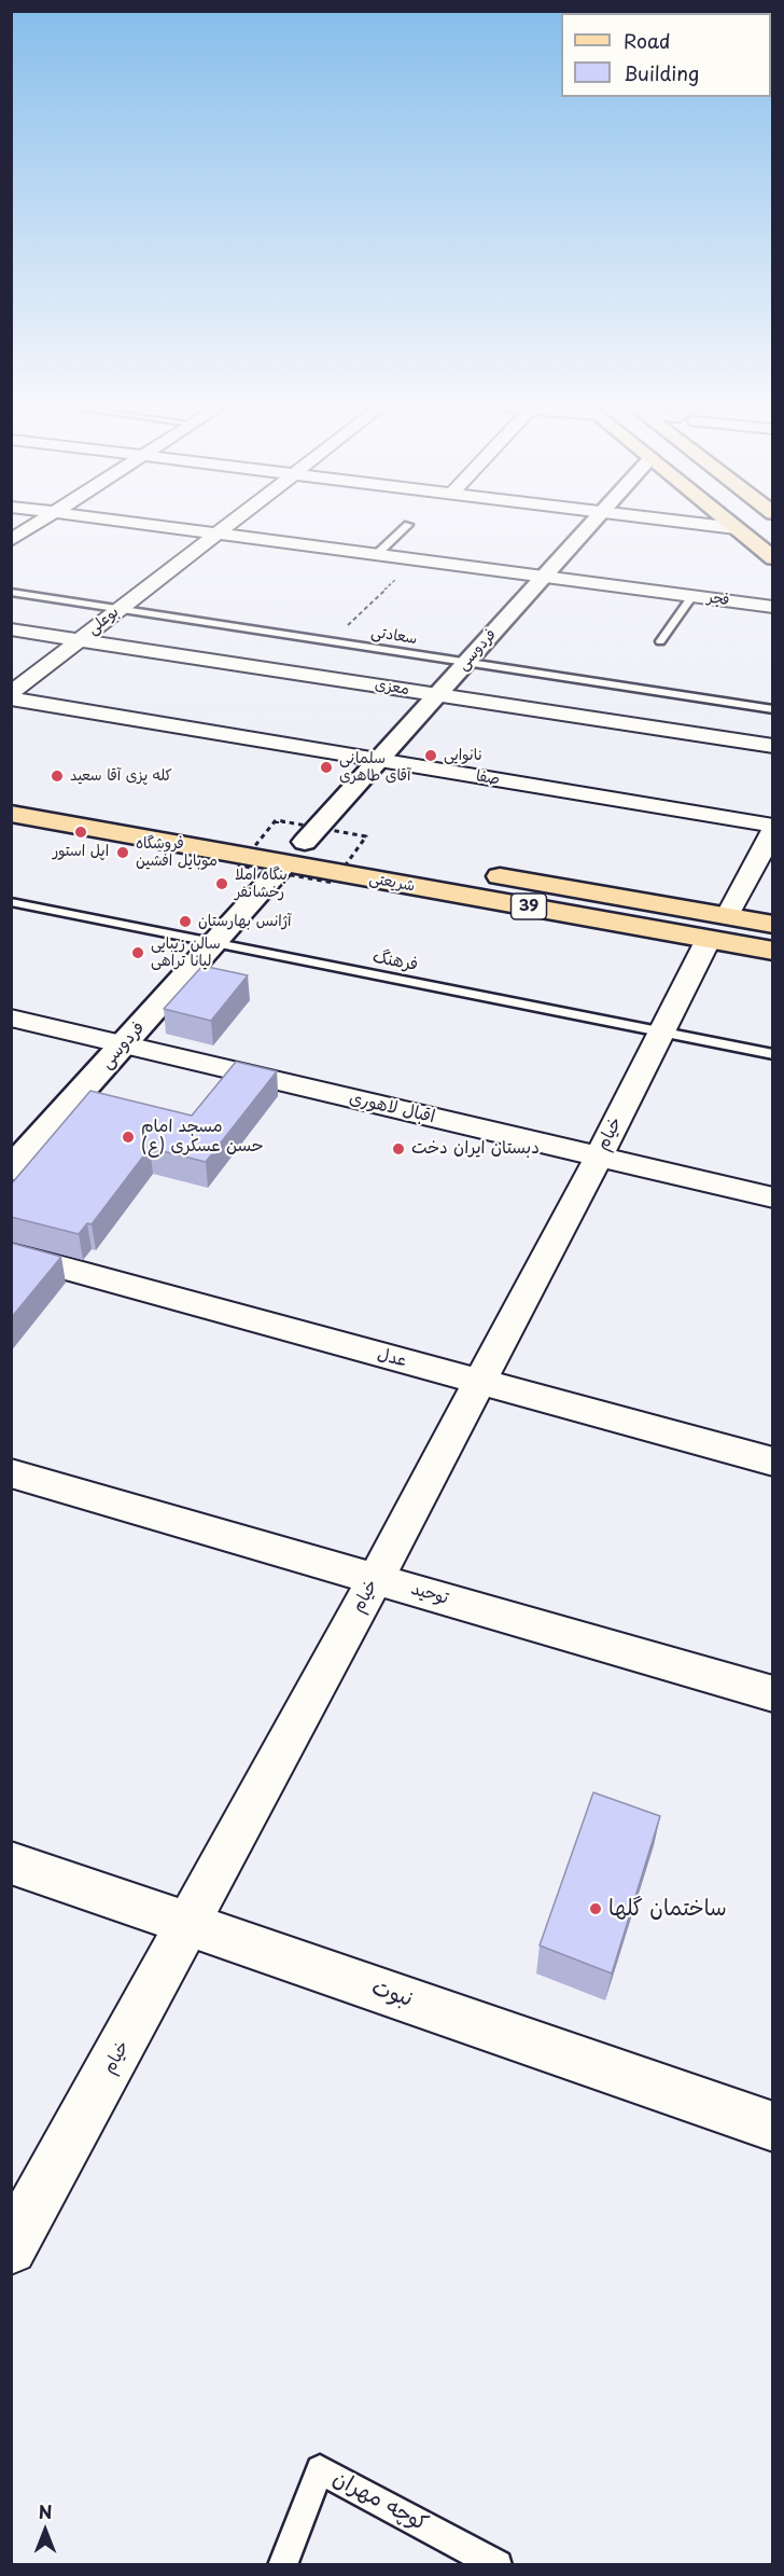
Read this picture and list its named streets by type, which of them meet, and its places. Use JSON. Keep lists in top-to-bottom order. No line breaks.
{"streets":{"main road":["فردوسی","شریعتی","39"],"street":["فجر","بوعلی","معزی","صفا","اقبال لاهوری","خیام","عدل","توحید","نبوت"],"lane":["سعادتی","فرهنگ","کوچه مهران"]},"crossings":[["فجر","بوعلی"],["فجر","فردوسی"],["بوعلی","سعادتی"],["بوعلی","معزی"],["سعادتی","فردوسی"],["فردوسی","معزی"],["فردوسی","صفا"],["فردوسی","شریعتی"],["فردوسی","فرهنگ"],["فردوسی","اقبال لاهوری"],["صفا","خیام"],["شریعتی","خیام"],["فرهنگ","خیام"],["اقبال لاهوری","خیام"],["خیام","عدل"],["خیام","توحید"],["خیام","نبوت"]],"places":["نانوایی","سلمانی آقای طاهری","کله پزی آقا سعید","اپل استور","فروشگاه موبایل افشین","بنگاه املا رخشانفر","آژانس بهارستان","سالن زیبایی لیانا تراهی","مسجد امام حسن عسکری (ع)","دبستان ایران دخت","ساختمان گلها"],"legend":["Road","Building"],"north":"top"}
